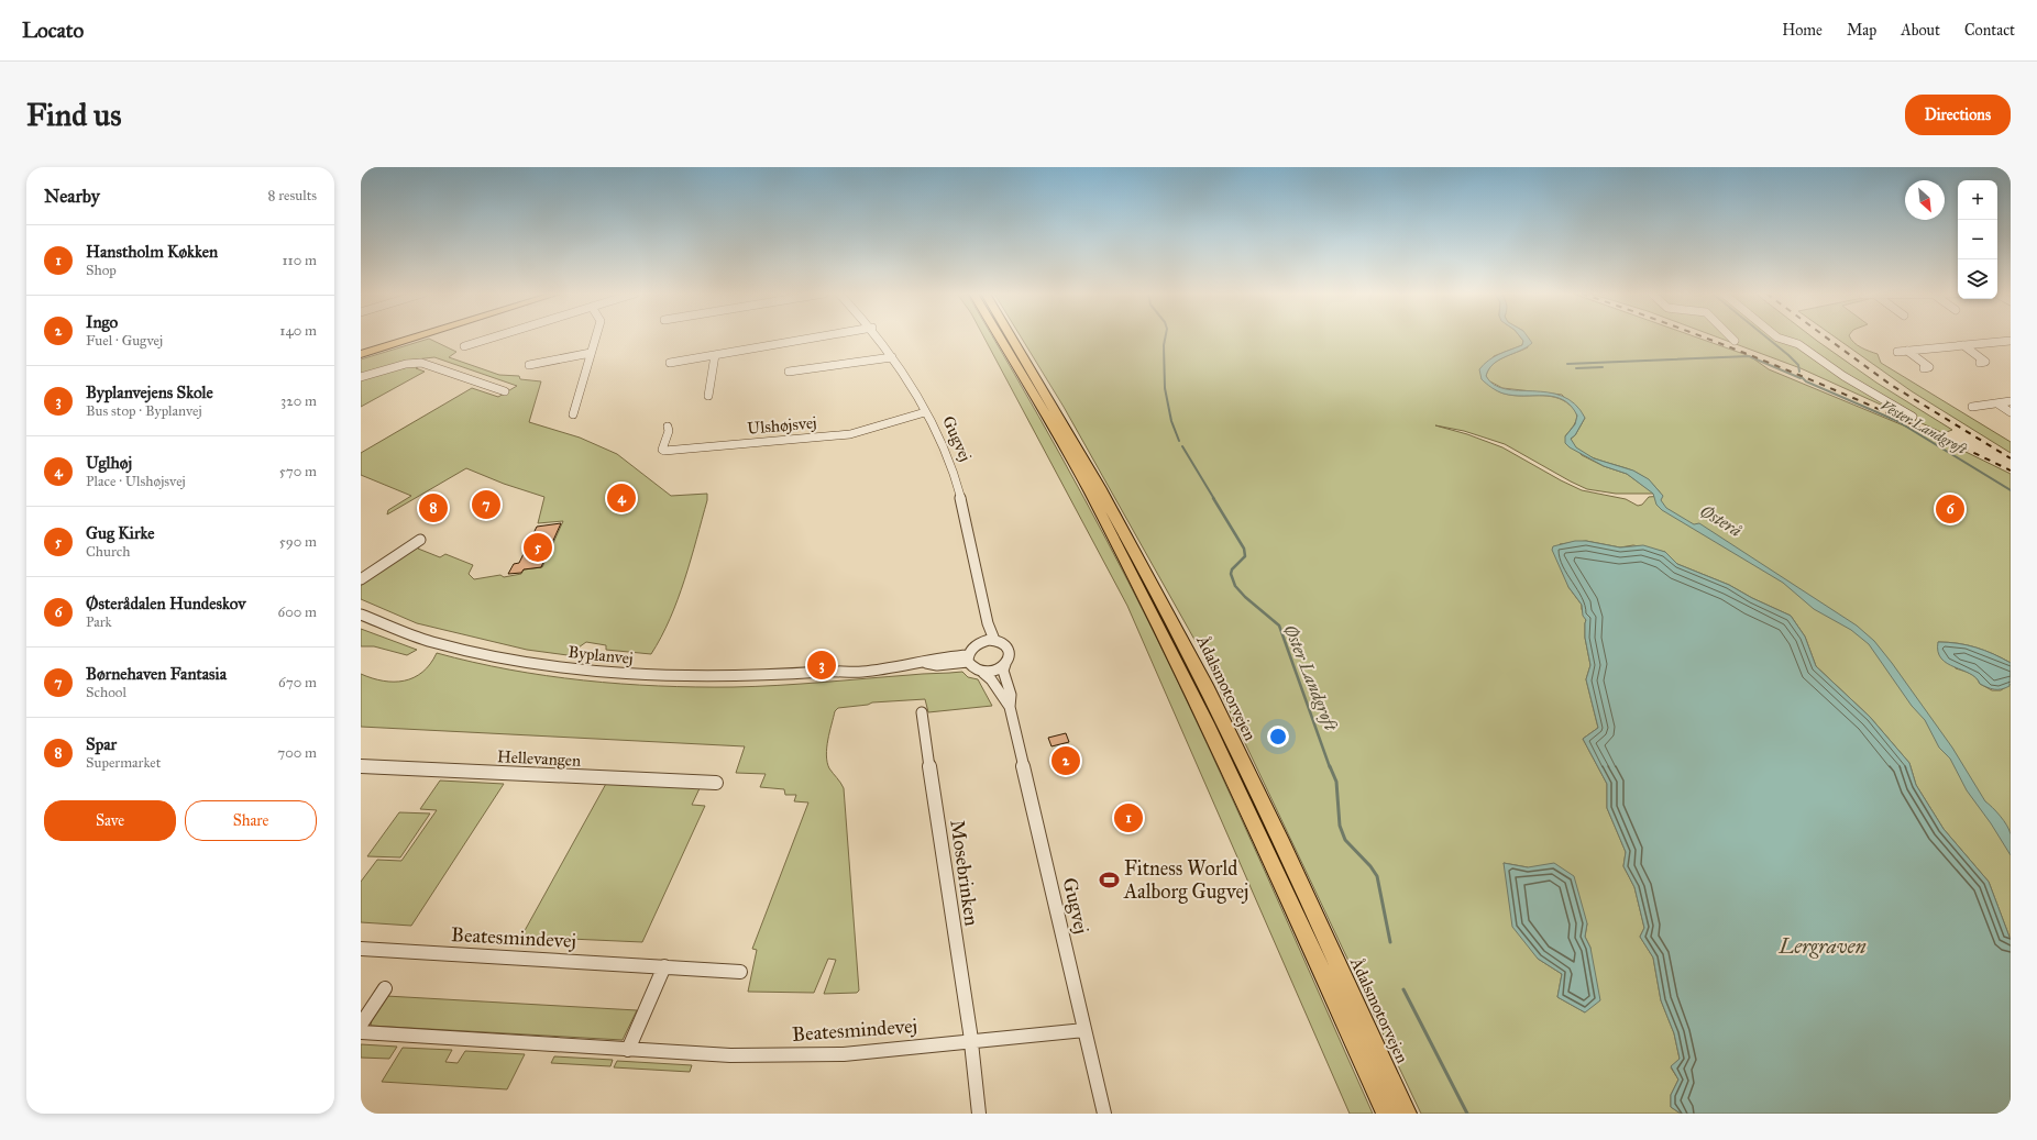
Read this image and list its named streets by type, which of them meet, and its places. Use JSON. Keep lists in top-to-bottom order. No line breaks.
{"streets":{"highway":["Ådalsmotorvejen"],"street":["Ulshøjsvej","Gugvej","Byplanvej","Hellevangen","Mosebrinken","Beatesmindevej"]},"crossings":[["Ulshøjsvej","Gugvej"],["Gugvej","Byplanvej"],["Gugvej","Beatesmindevej"],["Mosebrinken","Beatesmindevej"]],"water":["Vester Landgrøft","Østerå","Øster Landgrøft","Lergraven"],"places":{"sports":["Fitness World Aalborg Gugvej"]},"north":"bottom right","page":{"header":"Locato","nav":["Home","Map","About","Contact"],"buttons":["Directions",["Save","Share"]],"title":"Find us","heading":["Nearby","8 results"],"map_buttons":["+","−"],"list":[{"mark":"1","name":"Hanstholm Køkken","note":"Shop","value":"110 m"},{"mark":"2","name":"Ingo","note":"Fuel · Gugvej","value":"140 m"},{"mark":"3","name":"Byplanvejens Skole","note":"Bus stop · Byplanvej","value":"320 m"},{"mark":"4","name":"Uglhøj","note":"Place · Ulshøjsvej","value":"570 m"},{"mark":"5","name":"Gug Kirke","note":"Church","value":"590 m"},{"mark":"6","name":"Østerådalen Hundeskov","note":"Park","value":"600 m"},{"mark":"7","name":"Børnehaven Fantasia","note":"School","value":"670 m"},{"mark":"8","name":"Spar","note":"Supermarket","value":"700 m"}],"pins":["4","7","8","6","5","3","2","1"]}}
